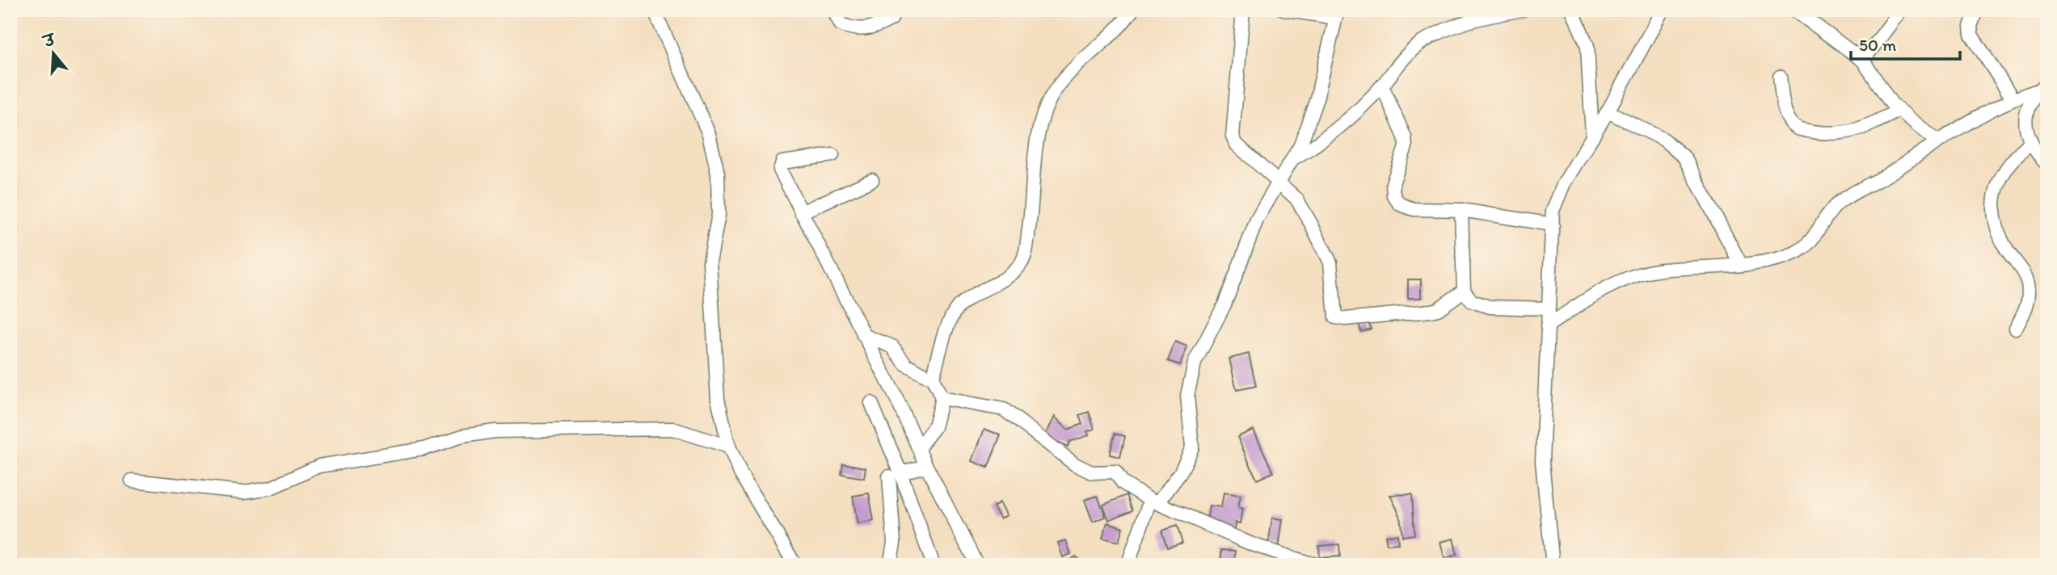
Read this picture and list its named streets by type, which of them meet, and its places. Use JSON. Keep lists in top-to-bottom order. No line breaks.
{"scale_bar":"50 m","north":"top"}
